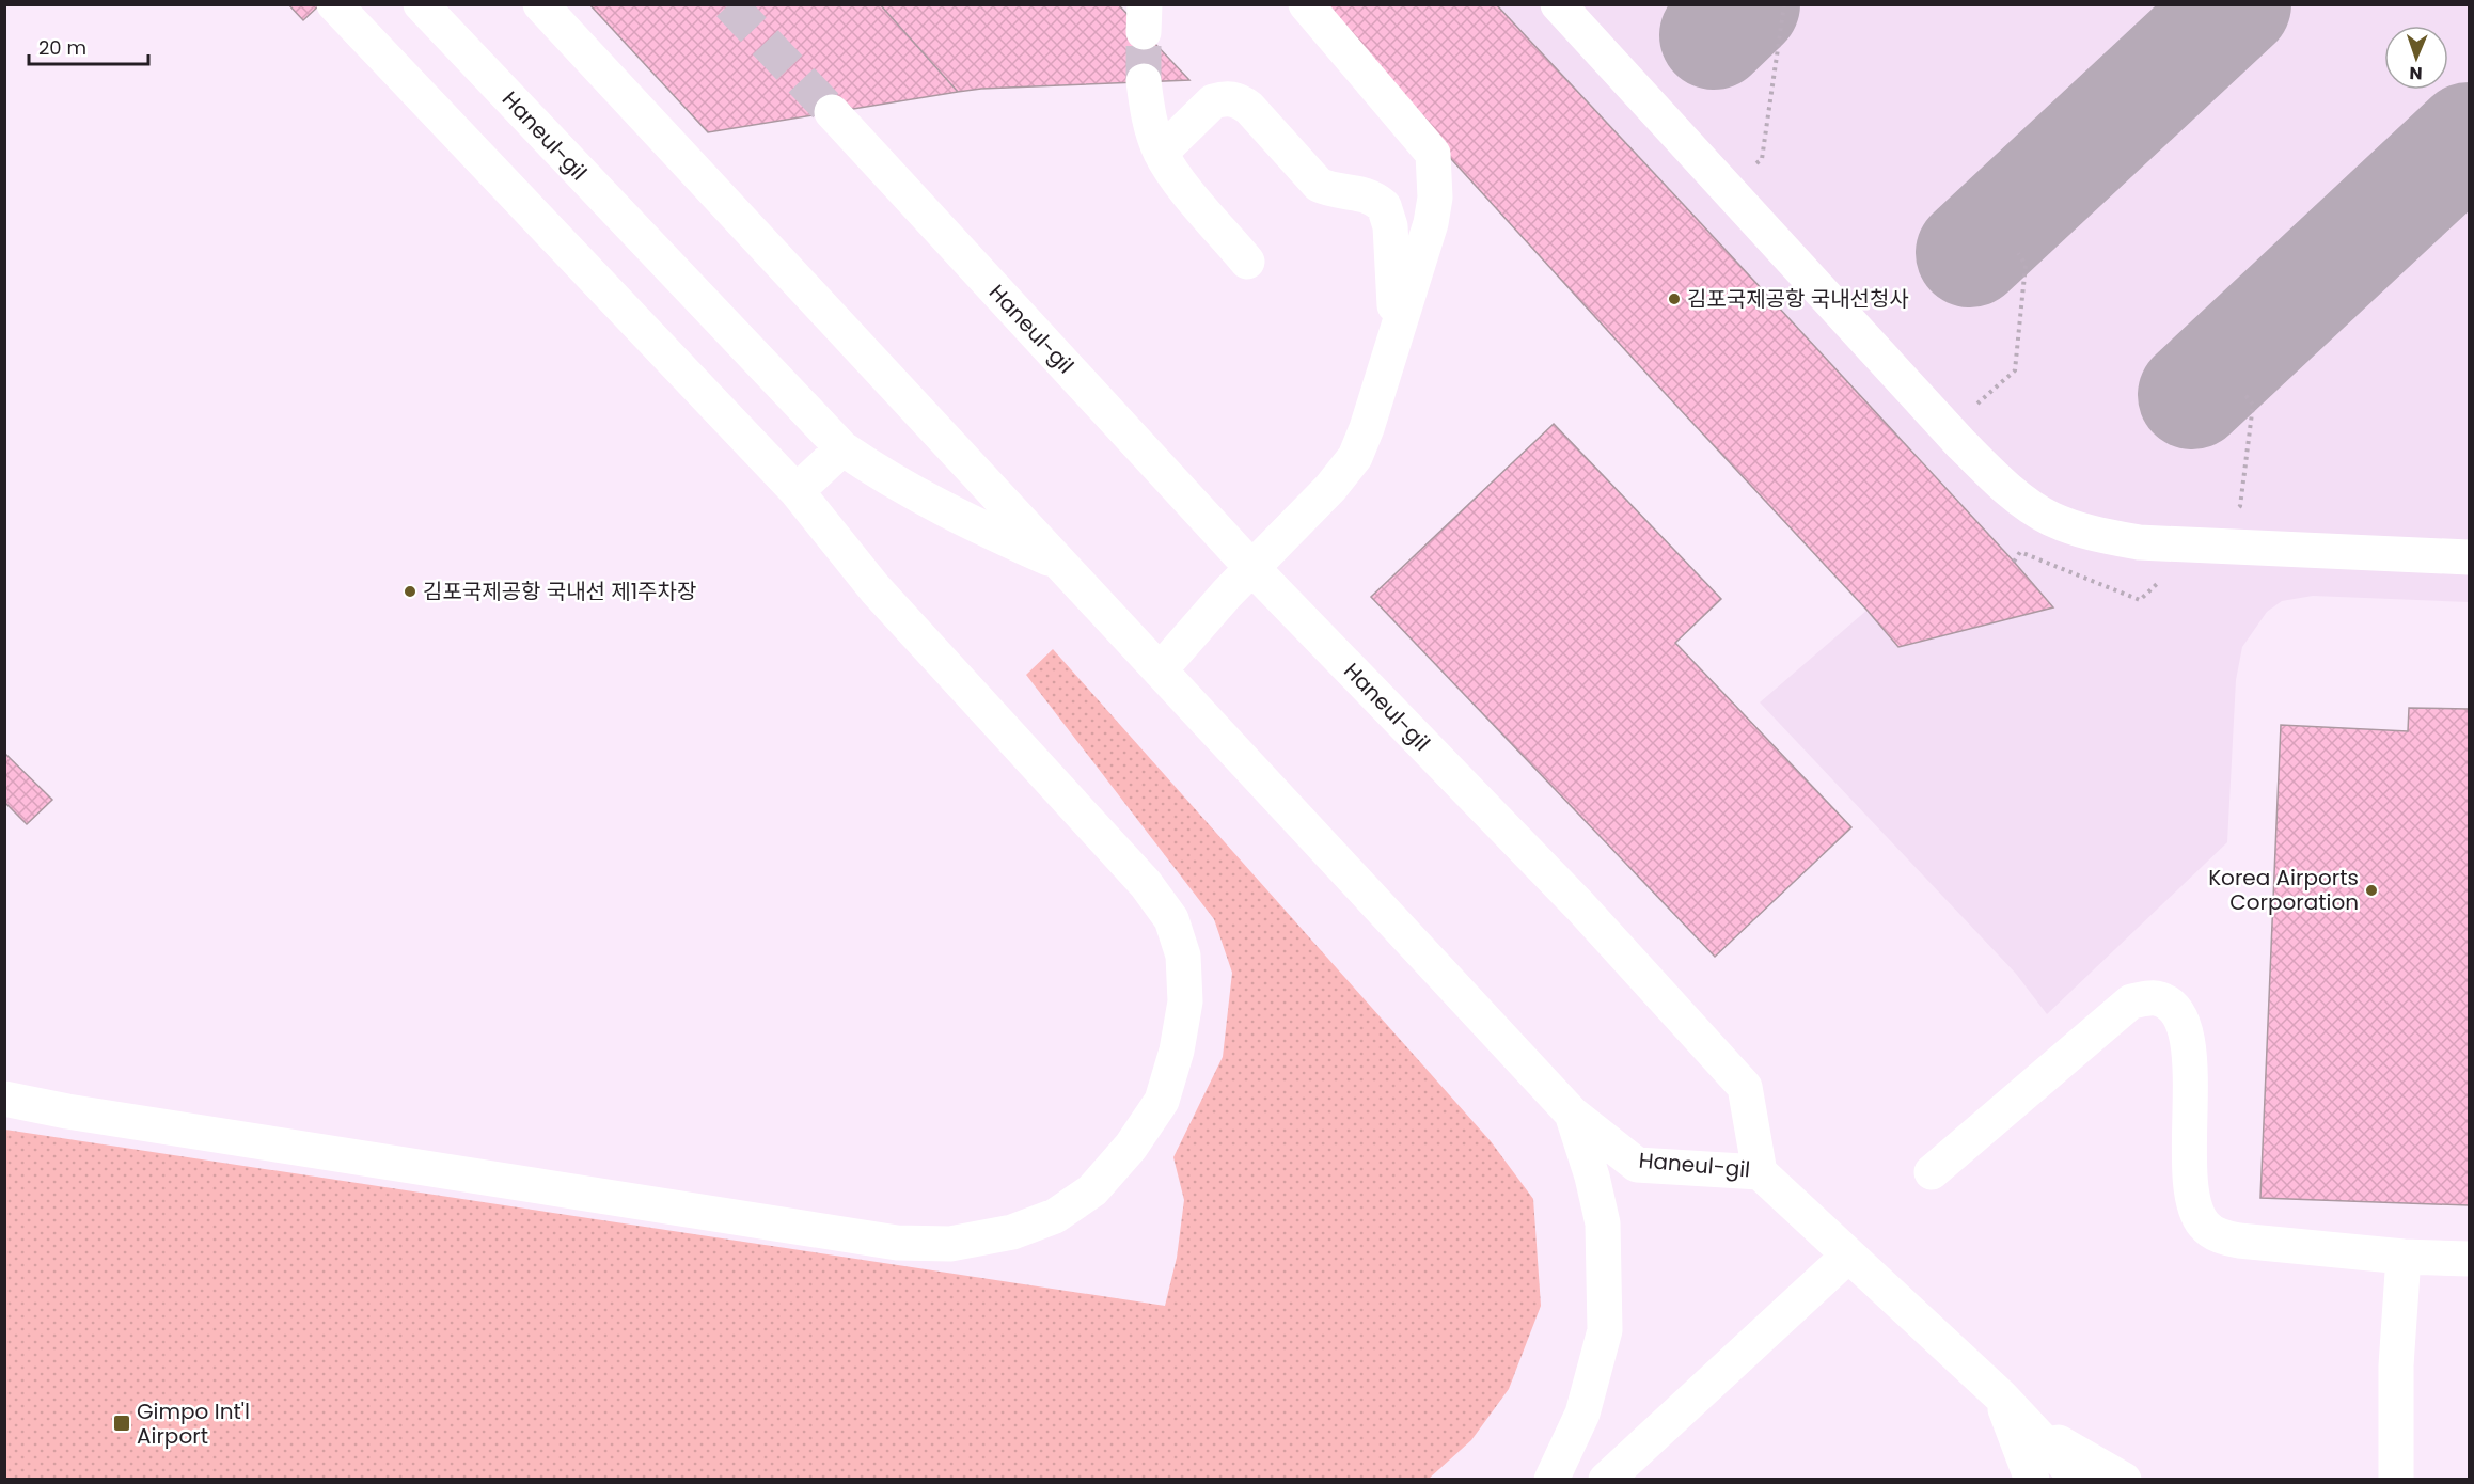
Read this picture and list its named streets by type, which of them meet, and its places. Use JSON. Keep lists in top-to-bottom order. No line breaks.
{"streets":{"lane":["Haneul-gil"]},"places":{"other":["김포국제공항 국내선청사","김포국제공항 국내선 제1주차장","Korea Airports Corporation"],"transit":["Gimpo Int'l Airport"]},"scale_bar":"20 m","north":"bottom"}
